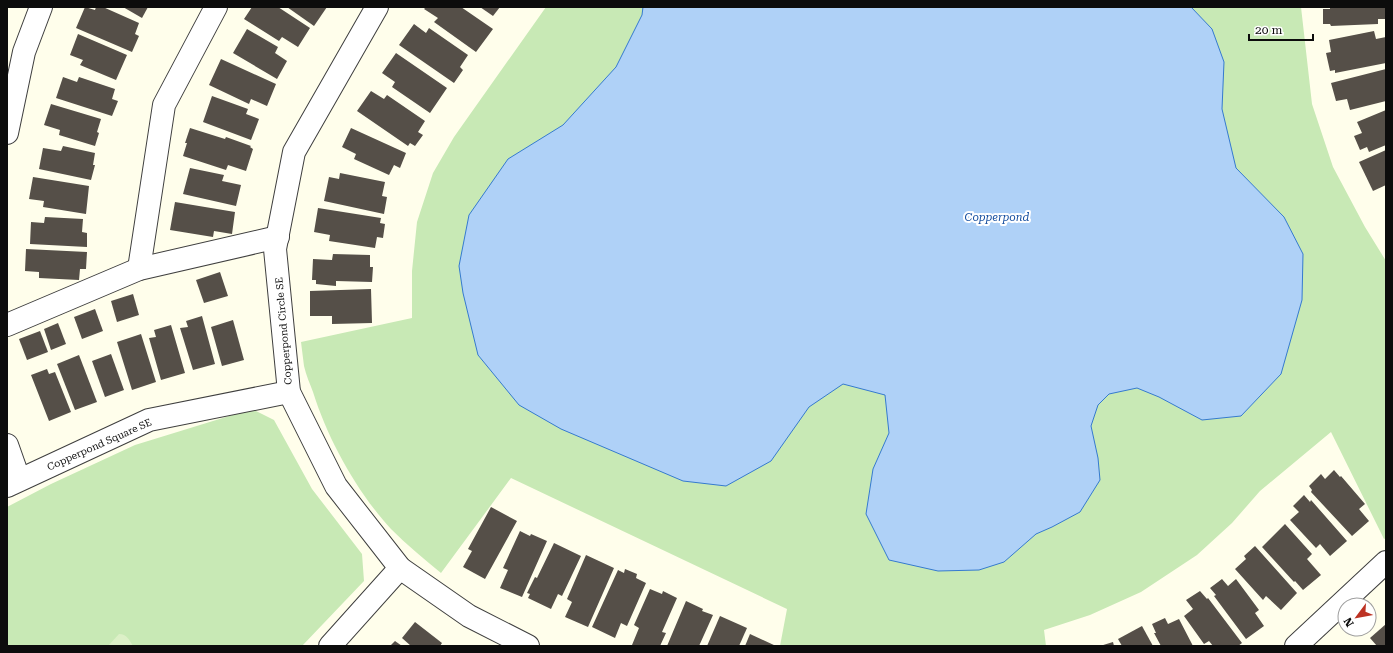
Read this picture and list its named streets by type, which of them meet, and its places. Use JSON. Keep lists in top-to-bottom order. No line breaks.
{"streets":{"street":["Copperpond Circle SE","Copperpond Square SE"]},"crossings":[["Copperpond Circle SE","Copperpond Square SE"]],"water":["Copperpond"],"scale_bar":"20 m","north":"bottom left"}
